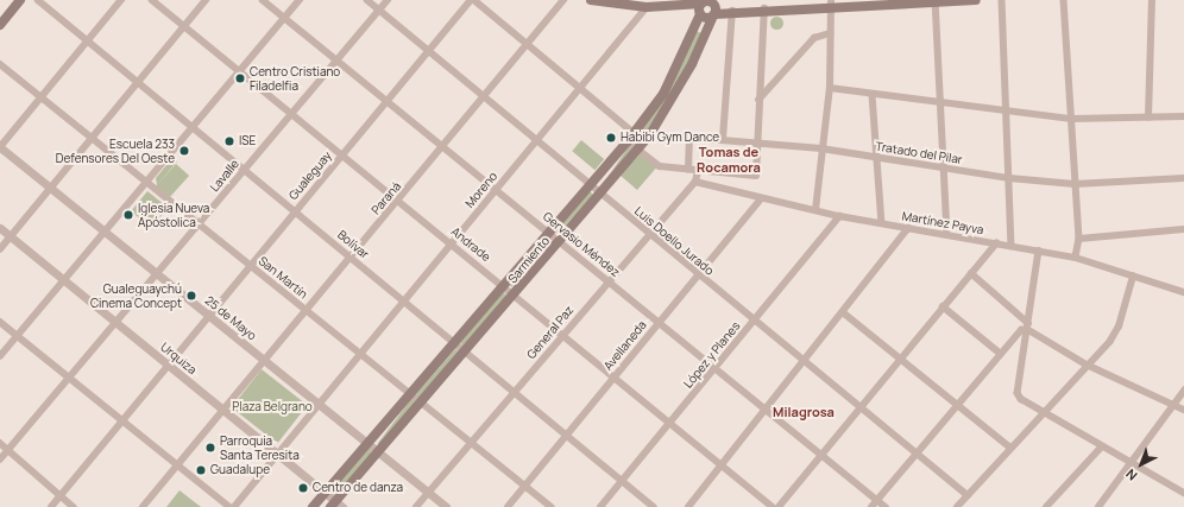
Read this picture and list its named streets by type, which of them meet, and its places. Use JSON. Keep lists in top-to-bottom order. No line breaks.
{"streets":{"main road":["Sarmiento"],"street":["Tratado del Pilar","Lavalle","Gualeguay","Moreno","Paraná","Martínez Payva","Luis Doello Jurado","Bolívar","Andrade","Gervasio Méndez","San Martín","25 de Mayo","General Paz","Avellaneda","López y Planes","Urquiza"]},"crossings":[["Tratado del Pilar","Sarmiento"],["Lavalle","Luis Doello Jurado"],["Lavalle","Bolívar"],["Lavalle","Andrade"],["Lavalle","Gervasio Méndez"],["Lavalle","San Martín"],["Lavalle","25 de Mayo"],["Lavalle","Urquiza"],["Gualeguay","Luis Doello Jurado"],["Gualeguay","Bolívar"],["Gualeguay","Andrade"],["Gualeguay","Gervasio Méndez"],["Gualeguay","San Martín"],["Gualeguay","25 de Mayo"],["Gualeguay","Urquiza"],["Moreno","Luis Doello Jurado"],["Moreno","Bolívar"],["Moreno","Andrade"],["Moreno","Gervasio Méndez"],["Moreno","San Martín"],["Moreno","25 de Mayo"],["Moreno","Urquiza"],["Paraná","Luis Doello Jurado"],["Paraná","Bolívar"],["Paraná","Andrade"],["Paraná","Gervasio Méndez"],["Paraná","San Martín"],["Paraná","25 de Mayo"],["Paraná","Urquiza"],["Martínez Payva","General Paz"],["Martínez Payva","Avellaneda"],["Martínez Payva","López y Planes"],["Luis Doello Jurado","Sarmiento"],["Luis Doello Jurado","General Paz"],["Luis Doello Jurado","Avellaneda"],["Luis Doello Jurado","López y Planes"],["Bolívar","Sarmiento"],["Bolívar","General Paz"],["Bolívar","Avellaneda"],["Bolívar","López y Planes"],["Andrade","Sarmiento"],["Andrade","General Paz"],["Andrade","Avellaneda"],["Andrade","López y Planes"],["Gervasio Méndez","Sarmiento"],["Gervasio Méndez","General Paz"],["Gervasio Méndez","Avellaneda"],["Gervasio Méndez","López y Planes"],["Sarmiento","San Martín"],["Sarmiento","25 de Mayo"],["Sarmiento","Urquiza"],["San Martín","General Paz"],["San Martín","Avellaneda"],["25 de Mayo","General Paz"]],"districts":["Tomas de Rocamora","Milagrosa"],"parks":["Plaza Belgrano"],"places":["Centro Cristiano Filadelfia","Habibi Gym Dance","ISE","Escuela 233 Defensores Del Oeste","Iglesia Nueva Apóstolica","Gualeguaychú Cinema Concept","Parroquia Santa Teresita","Guadalupe","Centro de danza"],"north":"bottom left"}
